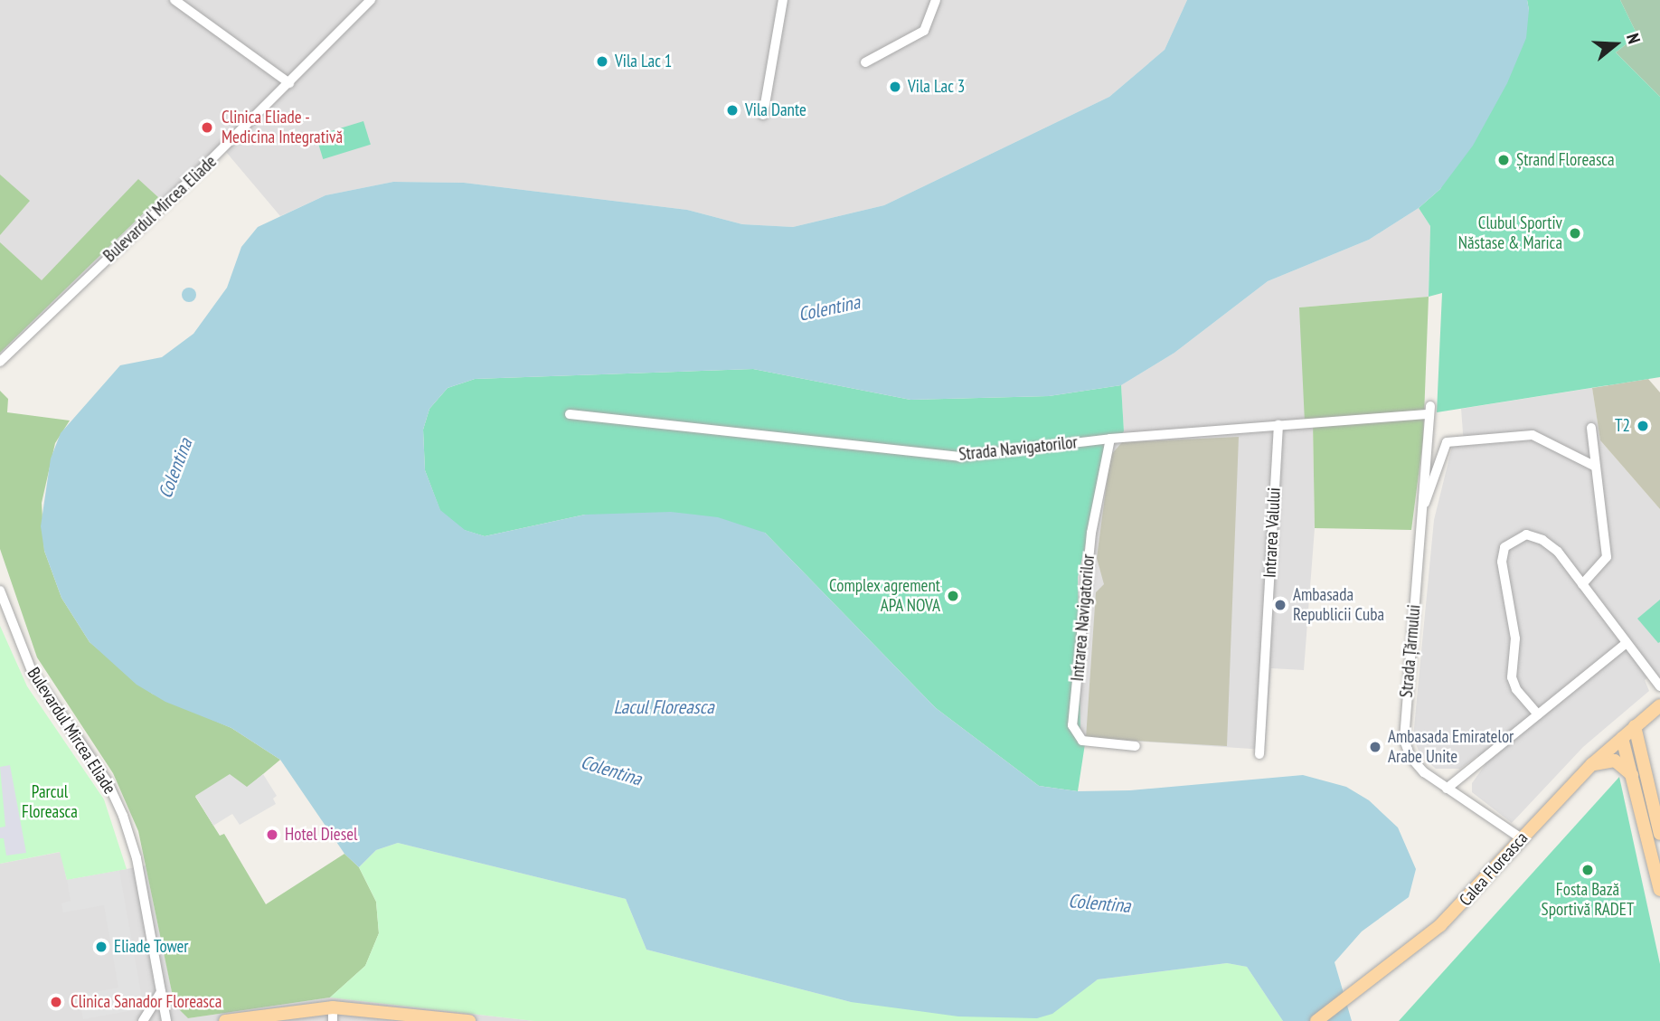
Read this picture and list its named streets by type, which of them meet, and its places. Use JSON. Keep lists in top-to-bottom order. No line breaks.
{"streets":{"main road":["Calea Floreasca"],"street":["Bulevardul Mircea Eliade","Strada Navigatorilor","Intrarea Valului","Intrarea Navigatorilor","Strada Țărmului"]},"crossings":[["Strada Navigatorilor","Intrarea Valului"],["Strada Navigatorilor","Intrarea Navigatorilor"],["Strada Navigatorilor","Strada Țărmului"],["Strada Țărmului","Calea Floreasca"]],"water":["Colentina","Lacul Floreasca"],"parks":["Parcul Floreasca"],"places":["Vila Lac 1","Vila Lac 3","Vila Dante","Clinica Eliade - Medicina Integrativă","Ștrand Floreasca","Clubul Sportiv Năstase & Marica","T2","Complex agrement APA NOVA","Ambasada Republicii Cuba","Ambasada Emiratelor Arabe Unite","Hotel Diesel","Fosta Bază Sportivă RADET","Eliade Tower","Clinica Sanador Floreasca"],"north":"right"}
